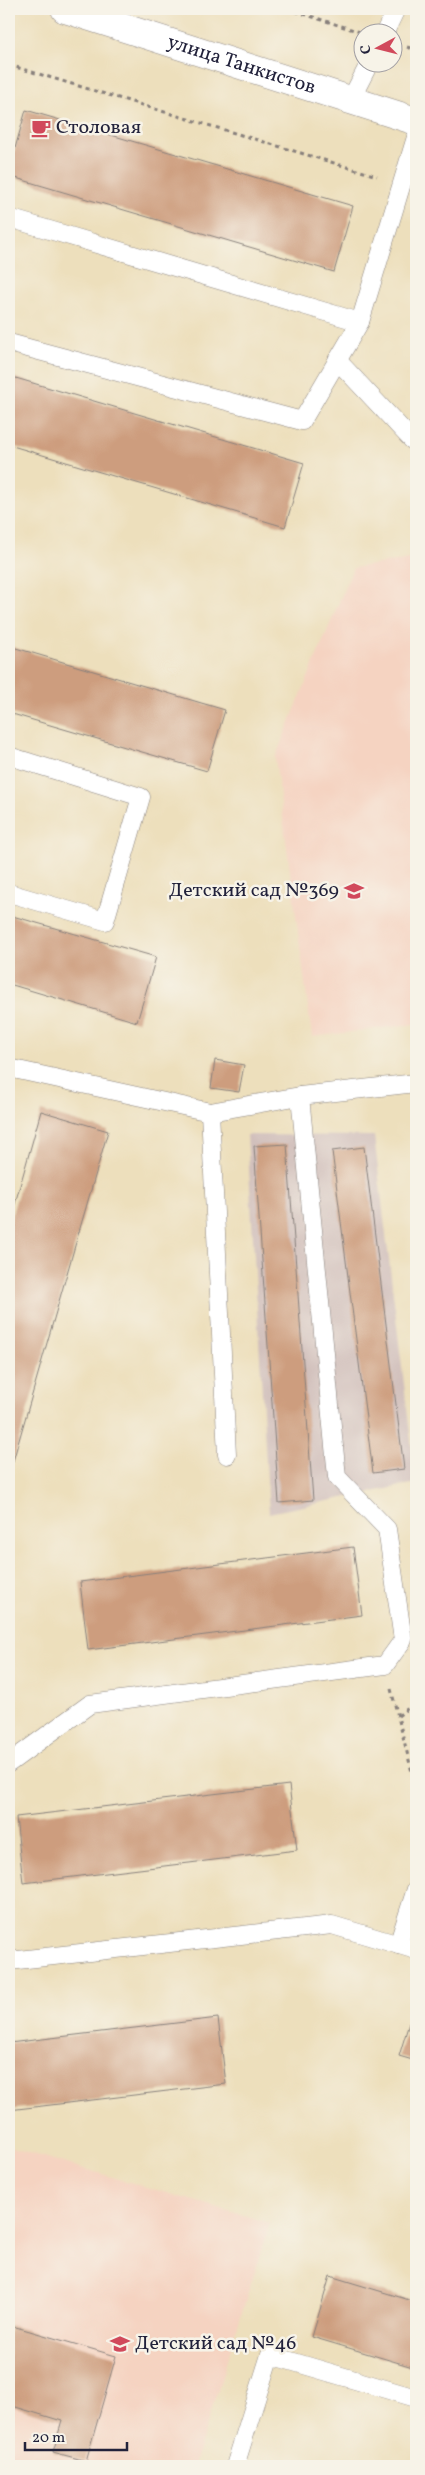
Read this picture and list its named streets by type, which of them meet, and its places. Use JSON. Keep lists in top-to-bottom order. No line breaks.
{"streets":{"main road":["улица Танкистов"]},"places":{"cafe":["Столовая"],"school or university":["Детский сад №369","Детский сад №46"]},"scale_bar":"20 m","north":"left"}
